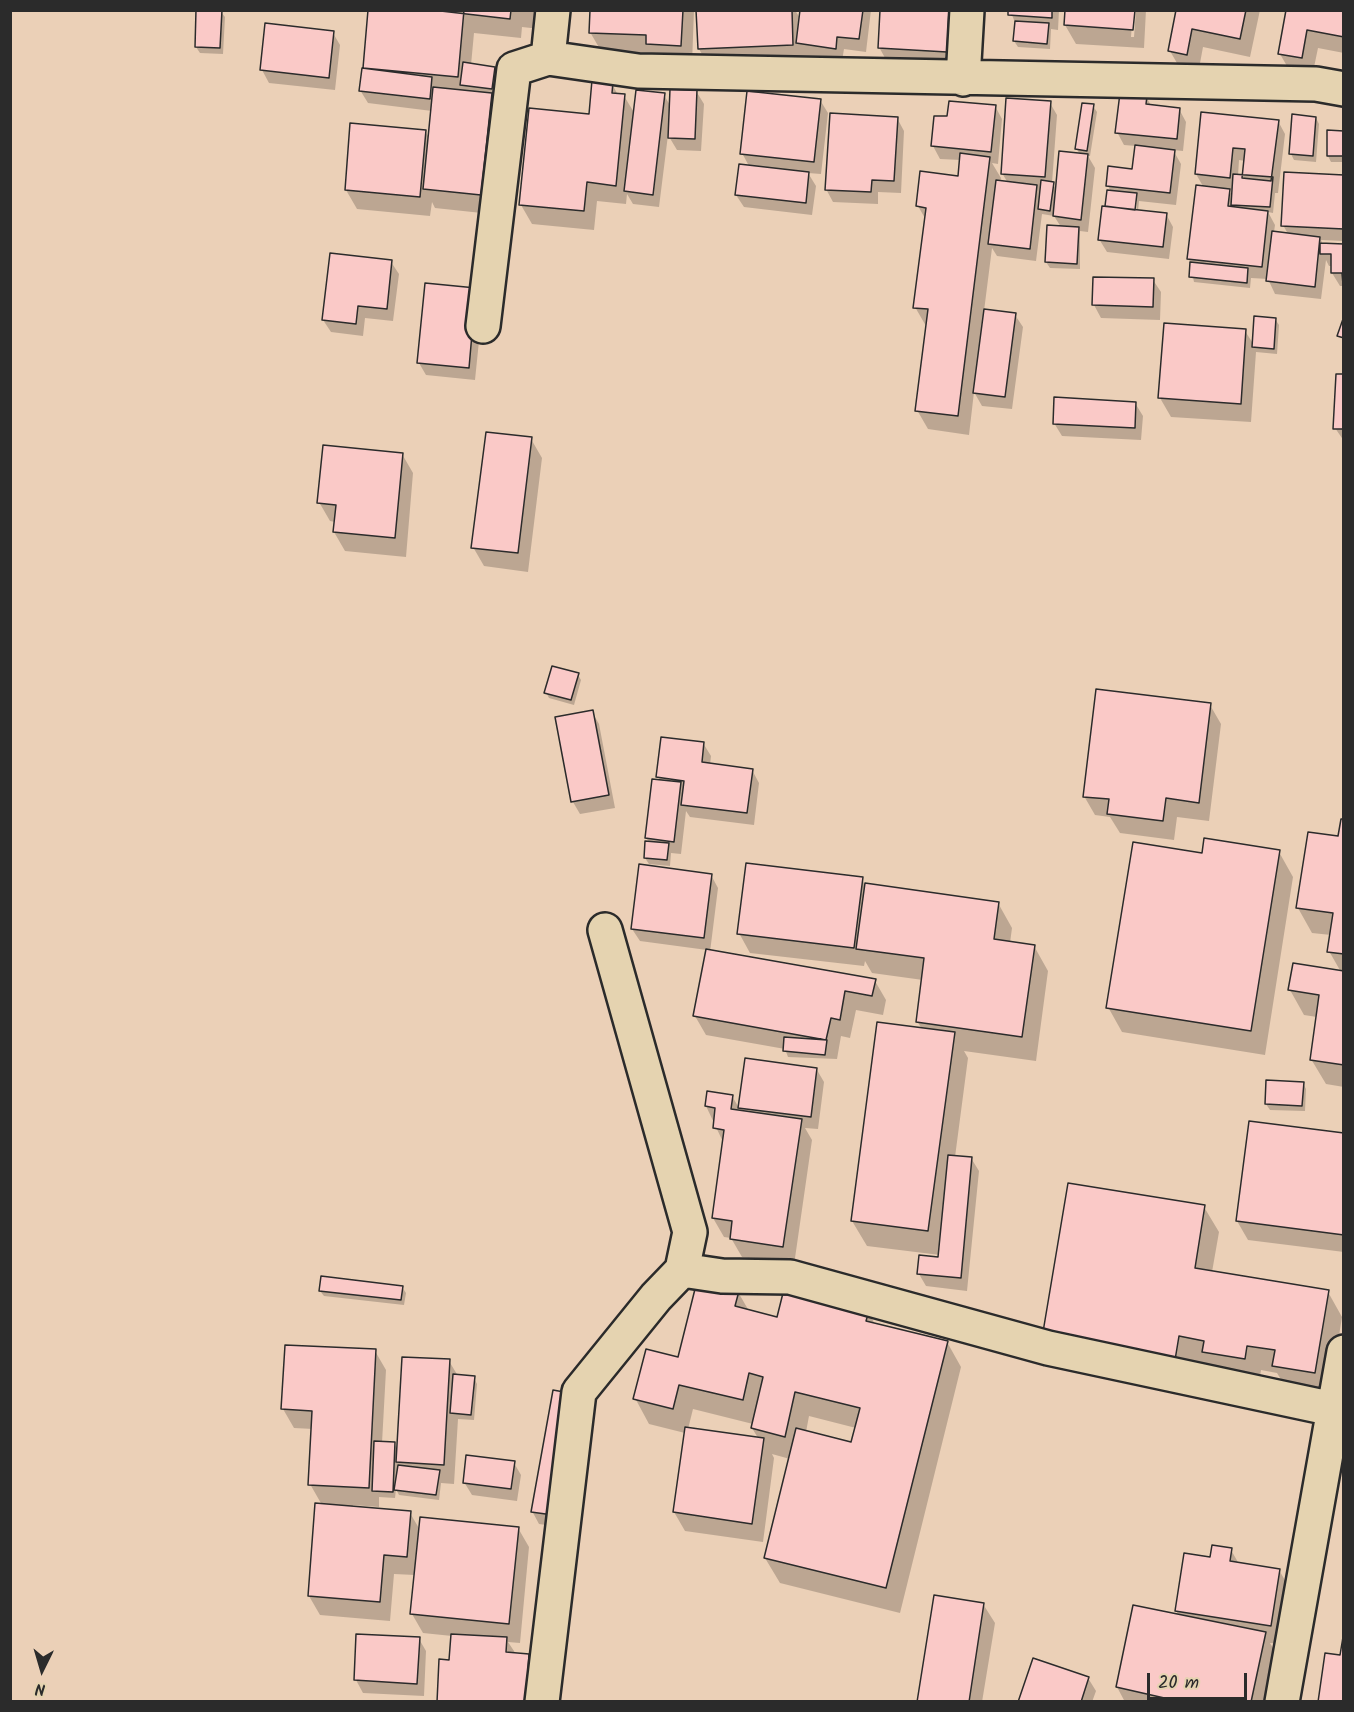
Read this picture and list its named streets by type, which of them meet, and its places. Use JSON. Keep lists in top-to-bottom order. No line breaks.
{"scale_bar":"20 m","north":"bottom"}
